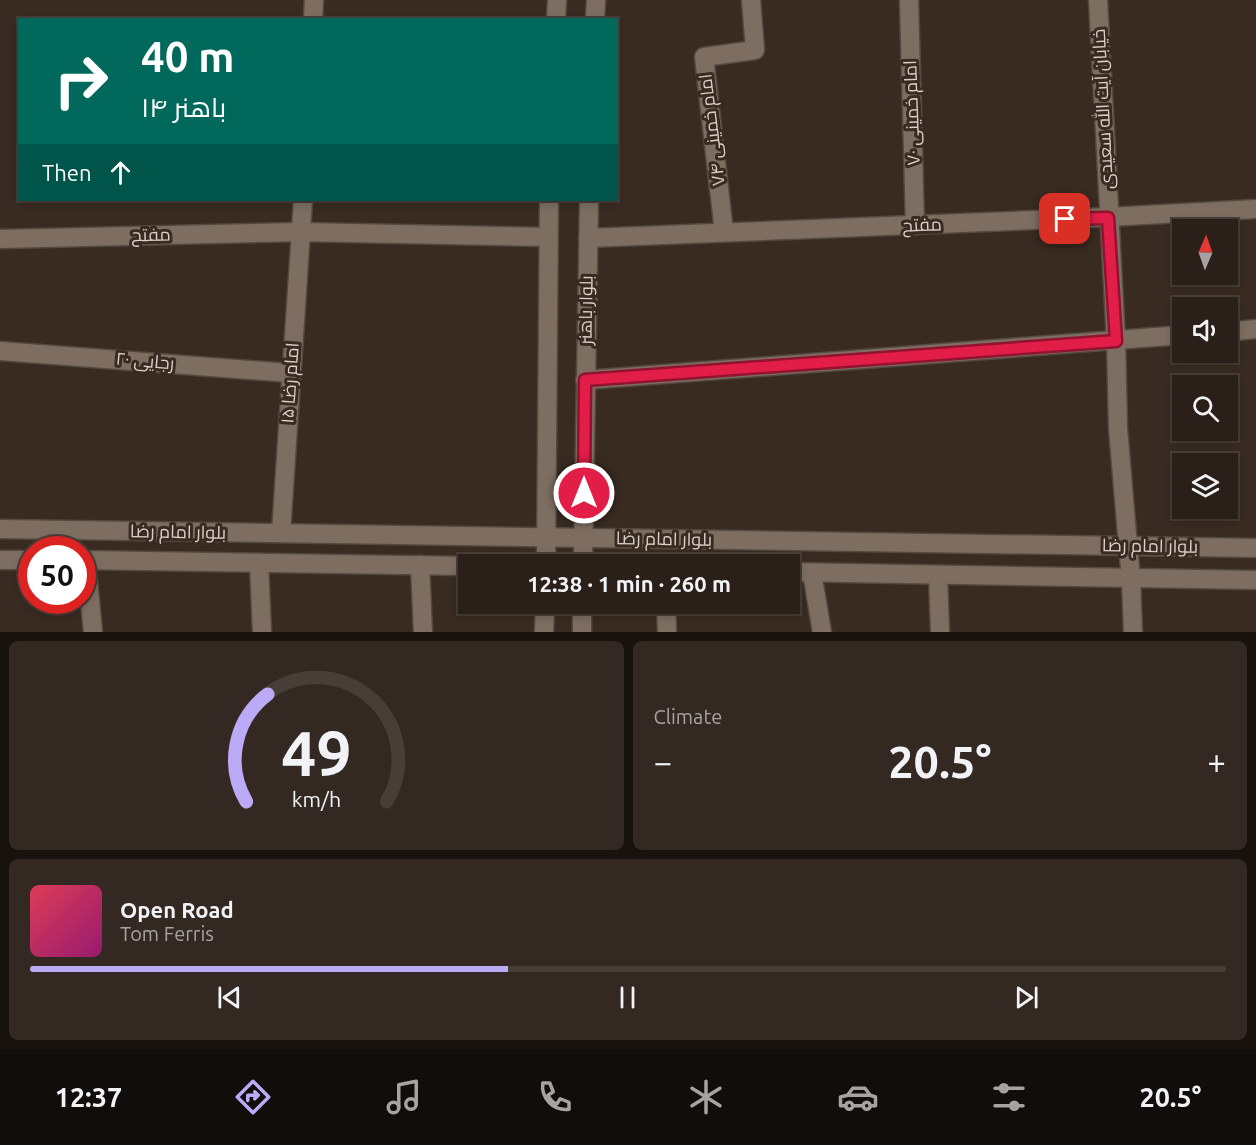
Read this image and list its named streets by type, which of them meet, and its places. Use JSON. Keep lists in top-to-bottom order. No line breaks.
{"streets":{"main road":["خیابان آیت الله سعیدی","امام خمینی ۷۰","امام خمینی ۷۴","مفتح","بلوار باهنر","رجایی ۲۰","امام رضا ۱۵","بلوار امام رضا"]},"crossings":[["خیابان آیت الله سعیدی","مفتح"],["امام خمینی ۷۰","مفتح"],["امام خمینی ۷۴","مفتح"],["مفتح","بلوار باهنر"],["مفتح","امام رضا ۱۵"],["بلوار باهنر","بلوار امام رضا"],["رجایی ۲۰","امام رضا ۱۵"],["امام رضا ۱۵","بلوار امام رضا"]],"north":"top","page":{"turn":["40 m","باهنر ۱۴"],"then":"Then","limit":"50","trip":"12:38 · 1 min · 260 m","tile":"Climate","heat":["−","20.5°","+"],"song":["Open Road","Tom Ferris"],"tabs":["12:37","20.5°"],"gauge":["49","km/h"]}}
